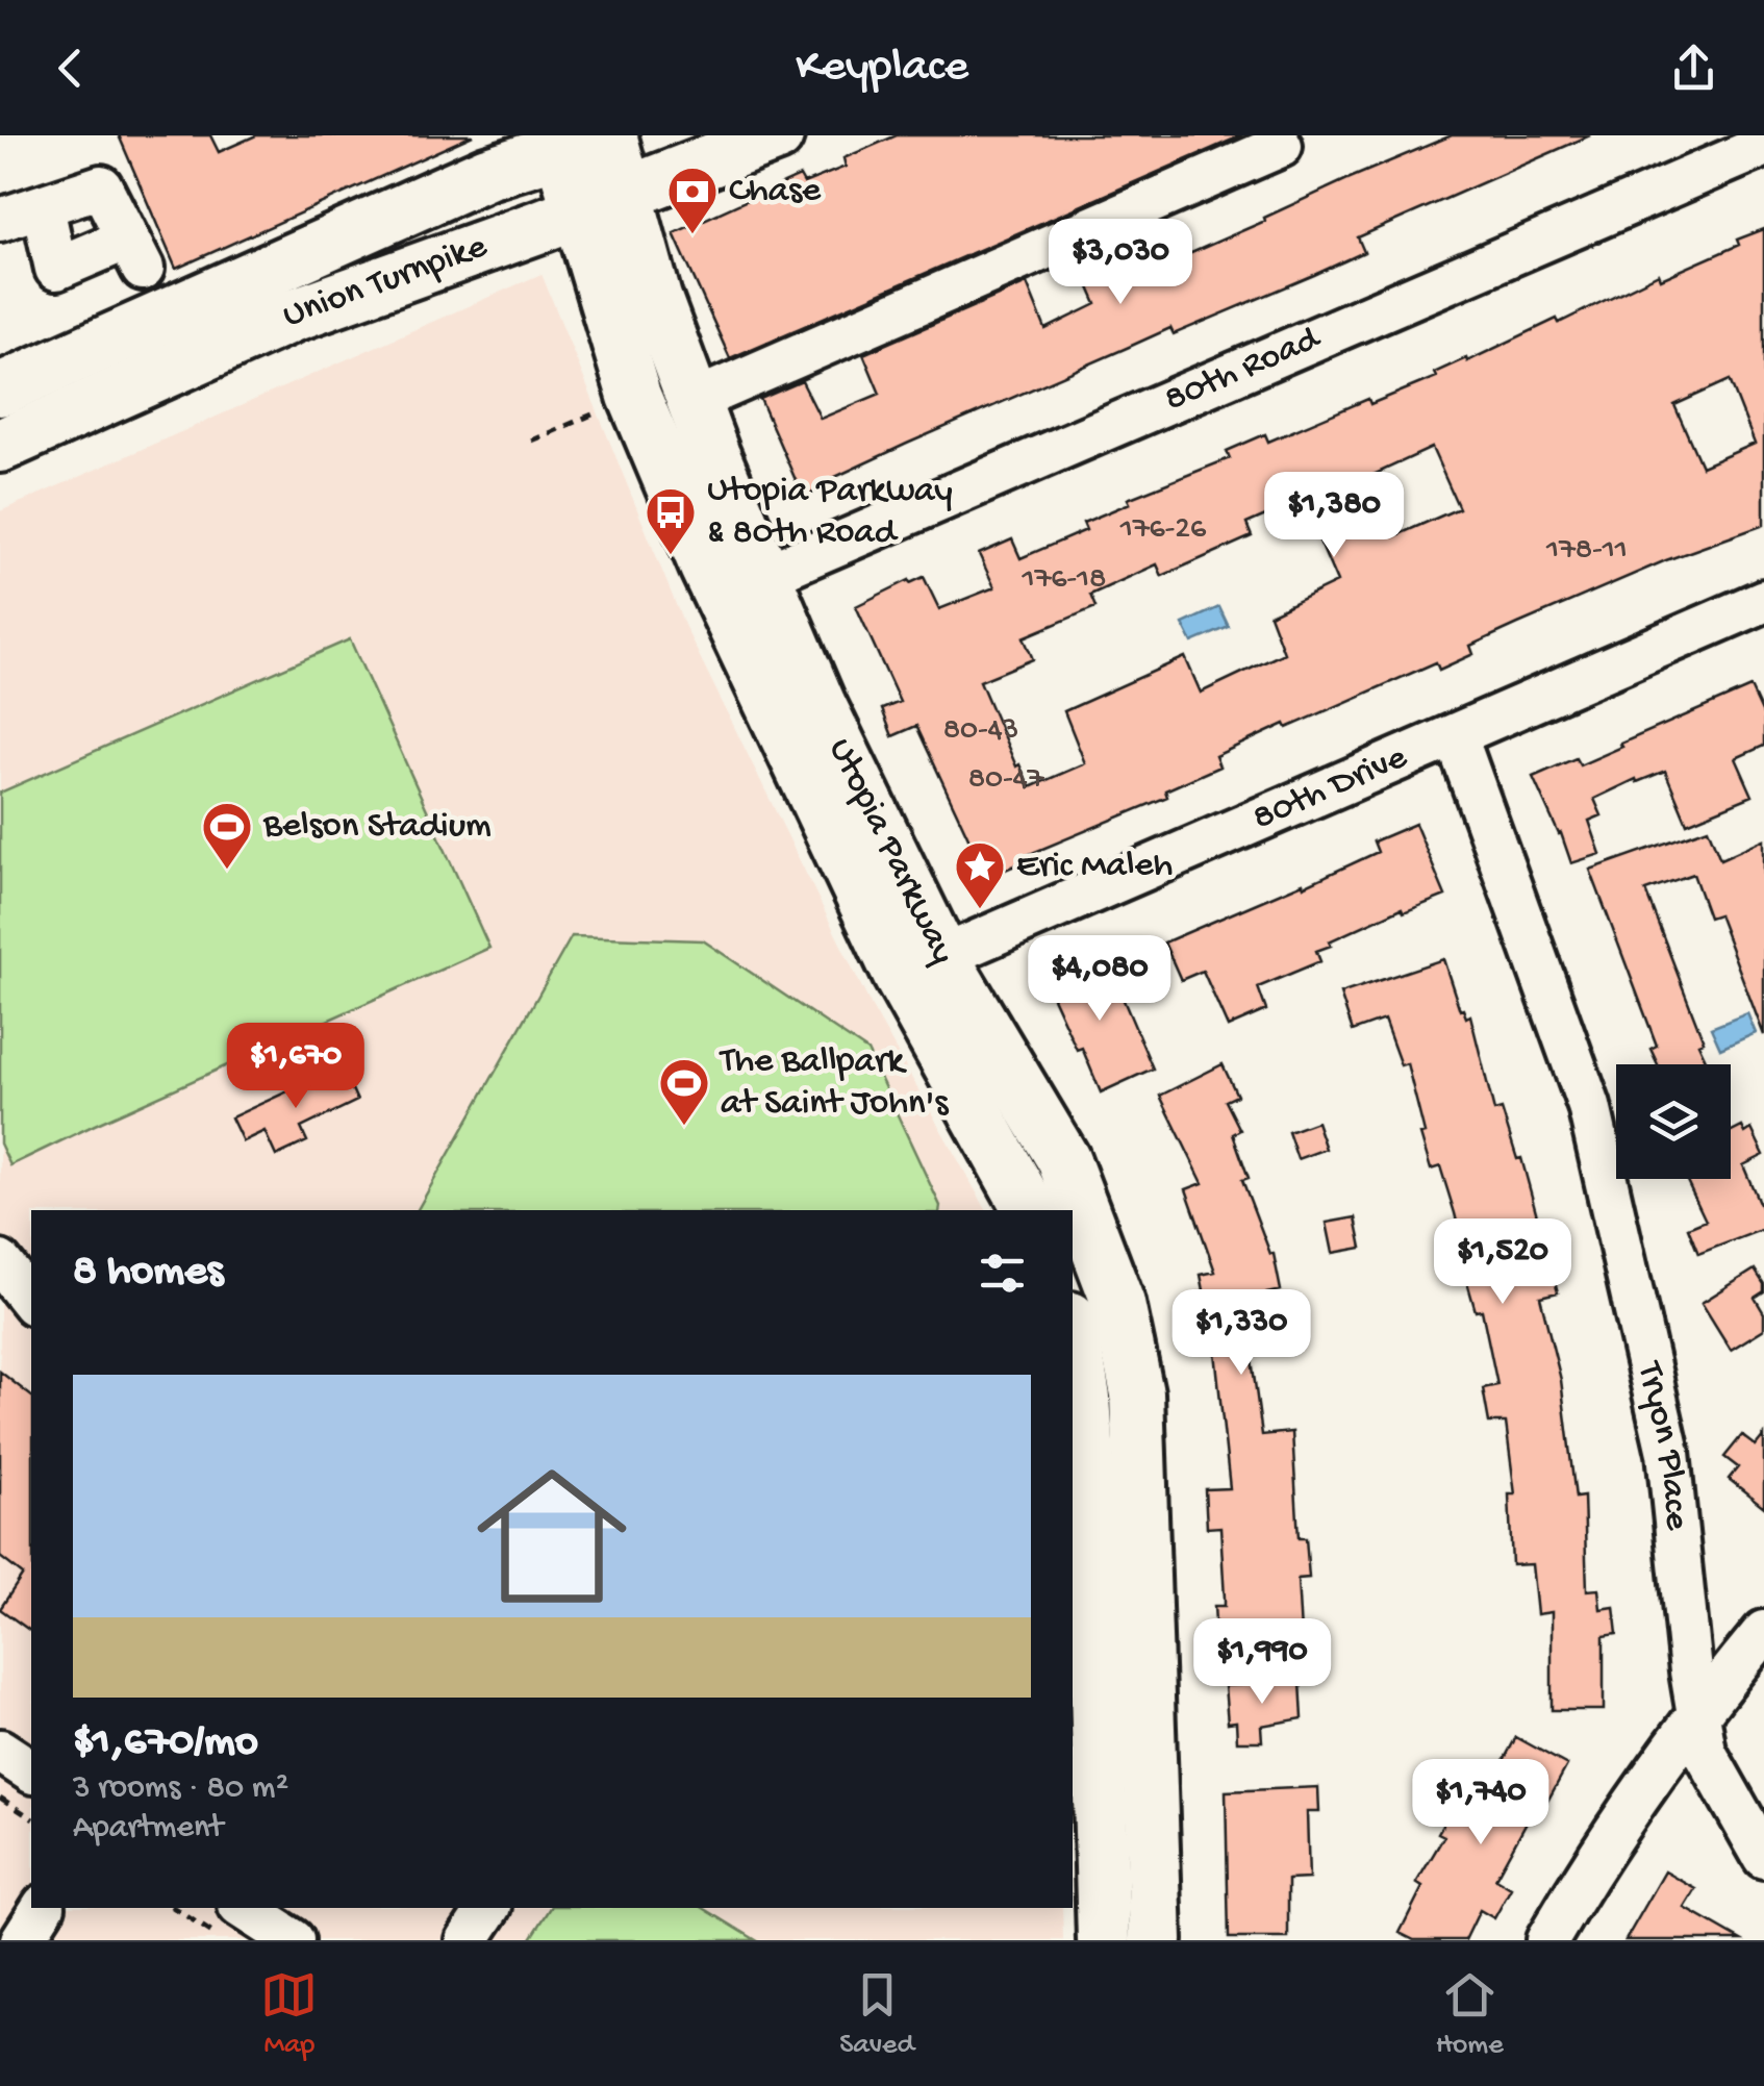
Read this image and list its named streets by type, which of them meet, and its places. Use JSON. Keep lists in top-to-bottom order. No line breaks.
{"streets":{"main road":["Union Turnpike","Utopia Parkway"],"street":["80th Road","80th Drive","Tryon Place"]},"crossings":[["Union Turnpike","Utopia Parkway"],["80th Road","Utopia Parkway"],["80th Drive","Utopia Parkway"],["80th Drive","Tryon Place"]],"places":{"bank":["Chase"],"bus stop":["Utopia Parkway & 80th Road"],"sports":["Belson Stadium","The Ballpark at Saint John's"],"place":["Eric Maleh"]},"house_numbers":["176-26","178-11","176-18","80-43","80-47"],"page":{"header":"Keyplace","price":["$3,030","$1,380","$4,080","$1,670","$1,520","$1,330","$1,990","$1,740"],"heading":"8 homes","list":[{"name":"$1,670/mo","note":"3 rooms · 80 m² · Apartment"}],"tabs":["Map","Saved","Home"]}}
